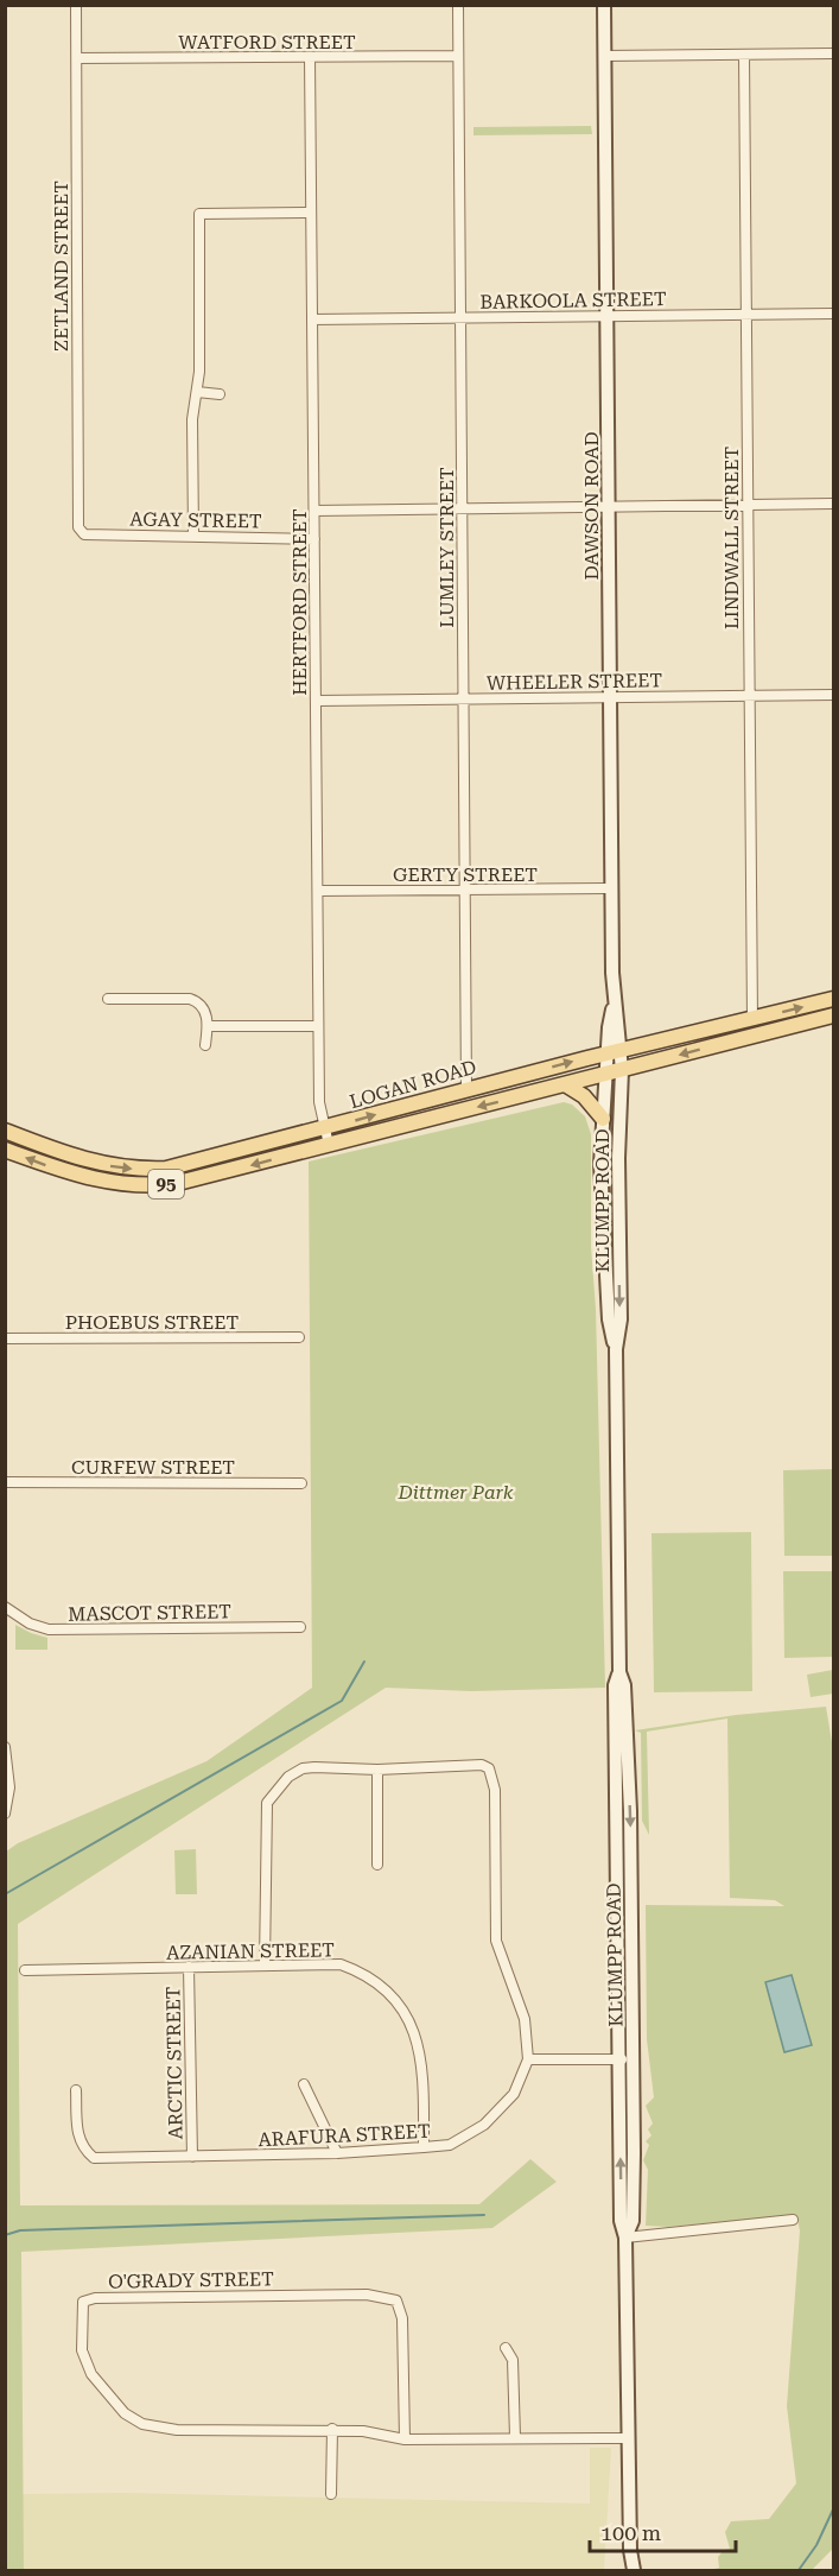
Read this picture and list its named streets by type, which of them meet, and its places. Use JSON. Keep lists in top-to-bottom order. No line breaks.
{"streets":{"main road":["DAWSON ROAD","LOGAN ROAD","95","KLUMPP ROAD"],"street":["WATFORD STREET","ZETLAND STREET","BARKOOLA STREET","AGAY STREET","LINDWALL STREET","LUMLEY STREET","HERTFORD STREET","WHEELER STREET","GERTY STREET","PHOEBUS STREET","CURFEW STREET","MASCOT STREET","AZANIAN STREET","ARCTIC STREET","ARAFURA STREET","O'GRADY STREET"]},"crossings":[["WATFORD STREET","ZETLAND STREET"],["WATFORD STREET","LUMLEY STREET"],["WATFORD STREET","HERTFORD STREET"],["ZETLAND STREET","AGAY STREET"],["BARKOOLA STREET","DAWSON ROAD"],["BARKOOLA STREET","LINDWALL STREET"],["BARKOOLA STREET","LUMLEY STREET"],["BARKOOLA STREET","HERTFORD STREET"],["DAWSON ROAD","WHEELER STREET"],["DAWSON ROAD","GERTY STREET"],["DAWSON ROAD","LOGAN ROAD"],["DAWSON ROAD","KLUMPP ROAD"],["AGAY STREET","HERTFORD STREET"],["LINDWALL STREET","WHEELER STREET"],["LINDWALL STREET","LOGAN ROAD"],["LUMLEY STREET","WHEELER STREET"],["LUMLEY STREET","GERTY STREET"],["LUMLEY STREET","LOGAN ROAD"],["HERTFORD STREET","WHEELER STREET"],["HERTFORD STREET","GERTY STREET"],["HERTFORD STREET","LOGAN ROAD"],["LOGAN ROAD","KLUMPP ROAD"],["KLUMPP ROAD","O'GRADY STREET"],["AZANIAN STREET","ARCTIC STREET"],["AZANIAN STREET","ARAFURA STREET"],["ARCTIC STREET","ARAFURA STREET"]],"parks":["Dittmer Park"],"scale_bar":"100 m"}
